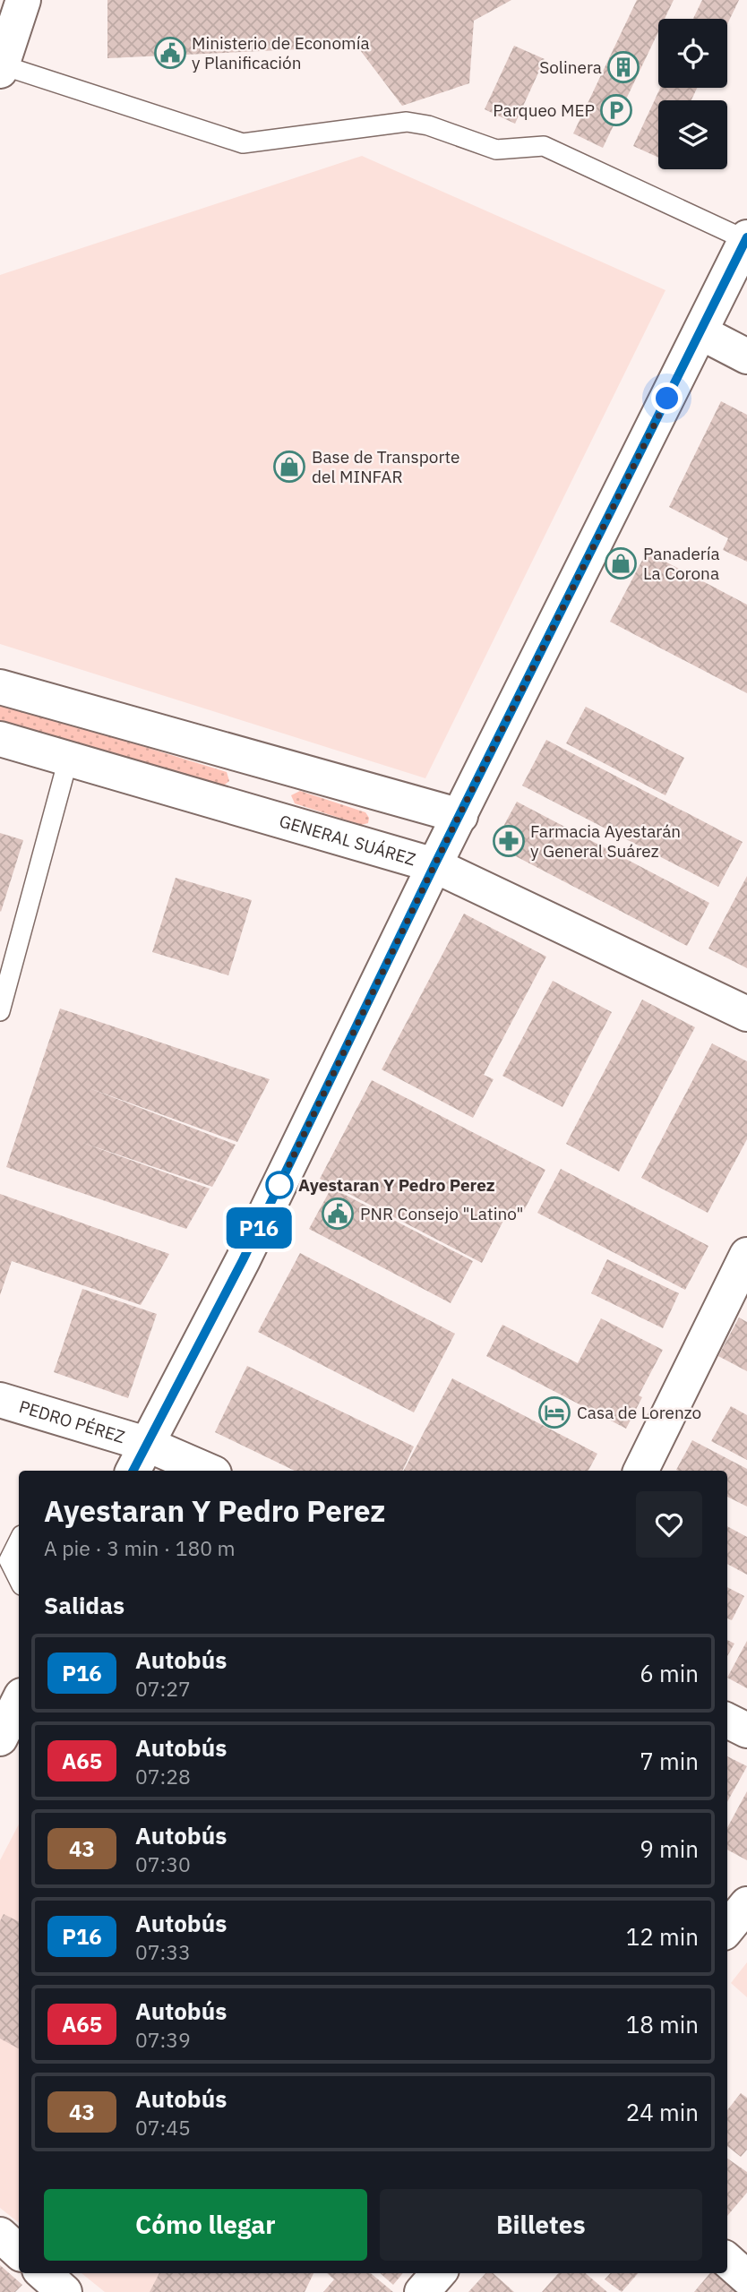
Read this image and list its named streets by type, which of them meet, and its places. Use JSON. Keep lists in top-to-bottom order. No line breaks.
{"streets":{"street":["GENERAL SUÁREZ","PEDRO PÉREZ"]},"places":{"public building":["Ministerio de Economía y Planificación","PNR Consejo \"Latino\""],"building":["Solinera"],"parking":["Parqueo MEP"],"shop":["Base de Transporte del MINFAR","Panadería La Corona"],"pharmacy":["Farmacia Ayestarán y General Suárez"],"other":["Ayestaran Y Pedro Perez"],"hotel":["Casa de Lorenzo"]},"lines":["bus line P16"],"page":{"on_map":"P16","heading":[["Ayestaran Y Pedro Perez","A pie · 3 min · 180 m"],"Salidas"],"list":[{"mark":"P16","name":"Autobús","note":"07:27","value":"6 min"},{"mark":"A65","name":"Autobús","note":"07:28","value":"7 min"},{"mark":"43","name":"Autobús","note":"07:30","value":"9 min"},{"mark":"P16","name":"Autobús","note":"07:33","value":"12 min"},{"mark":"A65","name":"Autobús","note":"07:39","value":"18 min"},{"mark":"43","name":"Autobús","note":"07:45","value":"24 min"}],"buttons":["Cómo llegar","Billetes"]}}
